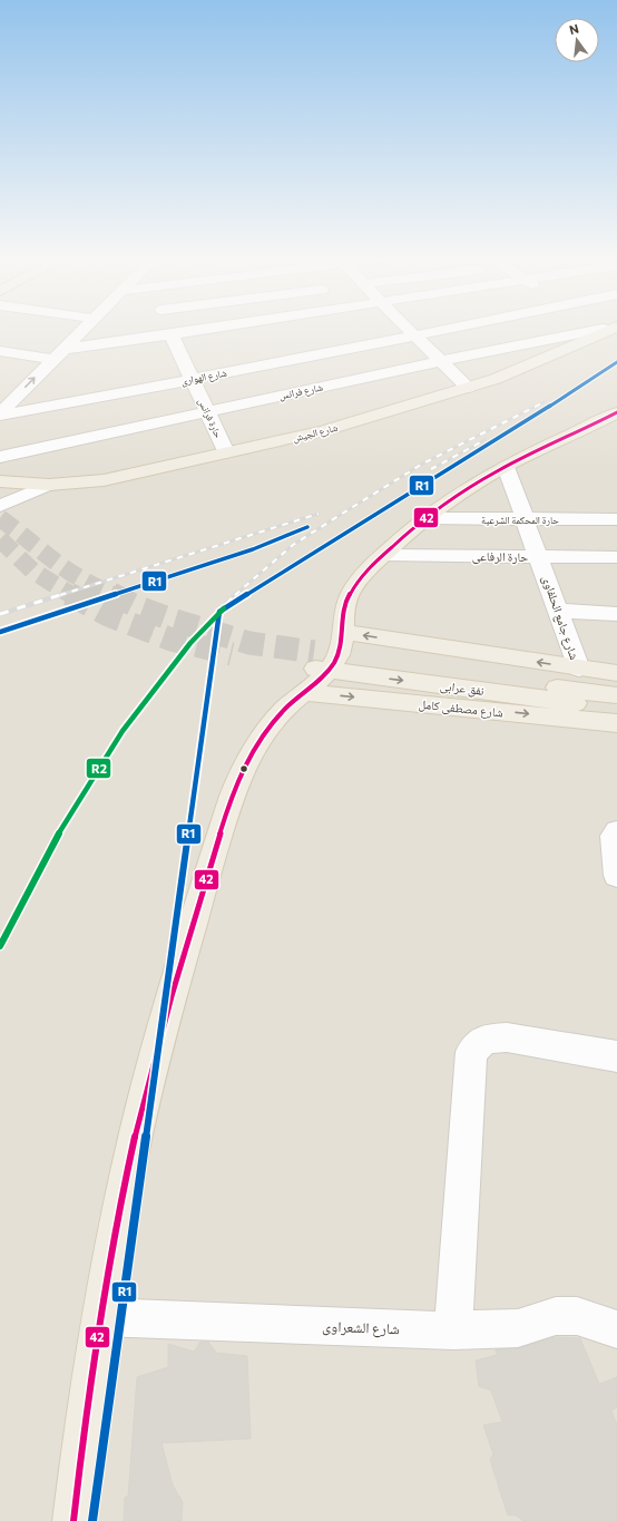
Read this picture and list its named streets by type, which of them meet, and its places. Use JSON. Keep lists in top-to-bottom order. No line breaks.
{"streets":{"main road":["شارع الجيش","نفق عرابى","شارع مصطفى كامل"],"street":["شارع الهوارى","شارع فرانس","حارة فرانس","حارة المحكمة الشرعية","حارة الرفاعى","شارع جامع الحلفاوى","شارع الشعراوى"]},"crossings":[["شارع الهوارى","حارة فرانس"],["شارع فرانس","حارة فرانس"],["شارع فرانس","شارع الجيش"],["حارة فرانس","شارع الجيش"],["حارة المحكمة الشرعية","شارع جامع الحلفاوى"],["حارة الرفاعى","شارع جامع الحلفاوى"],["نفق عرابى","شارع مصطفى كامل"]],"lines":["transit line R1","transit line 42","transit line R2"],"north":"top"}
